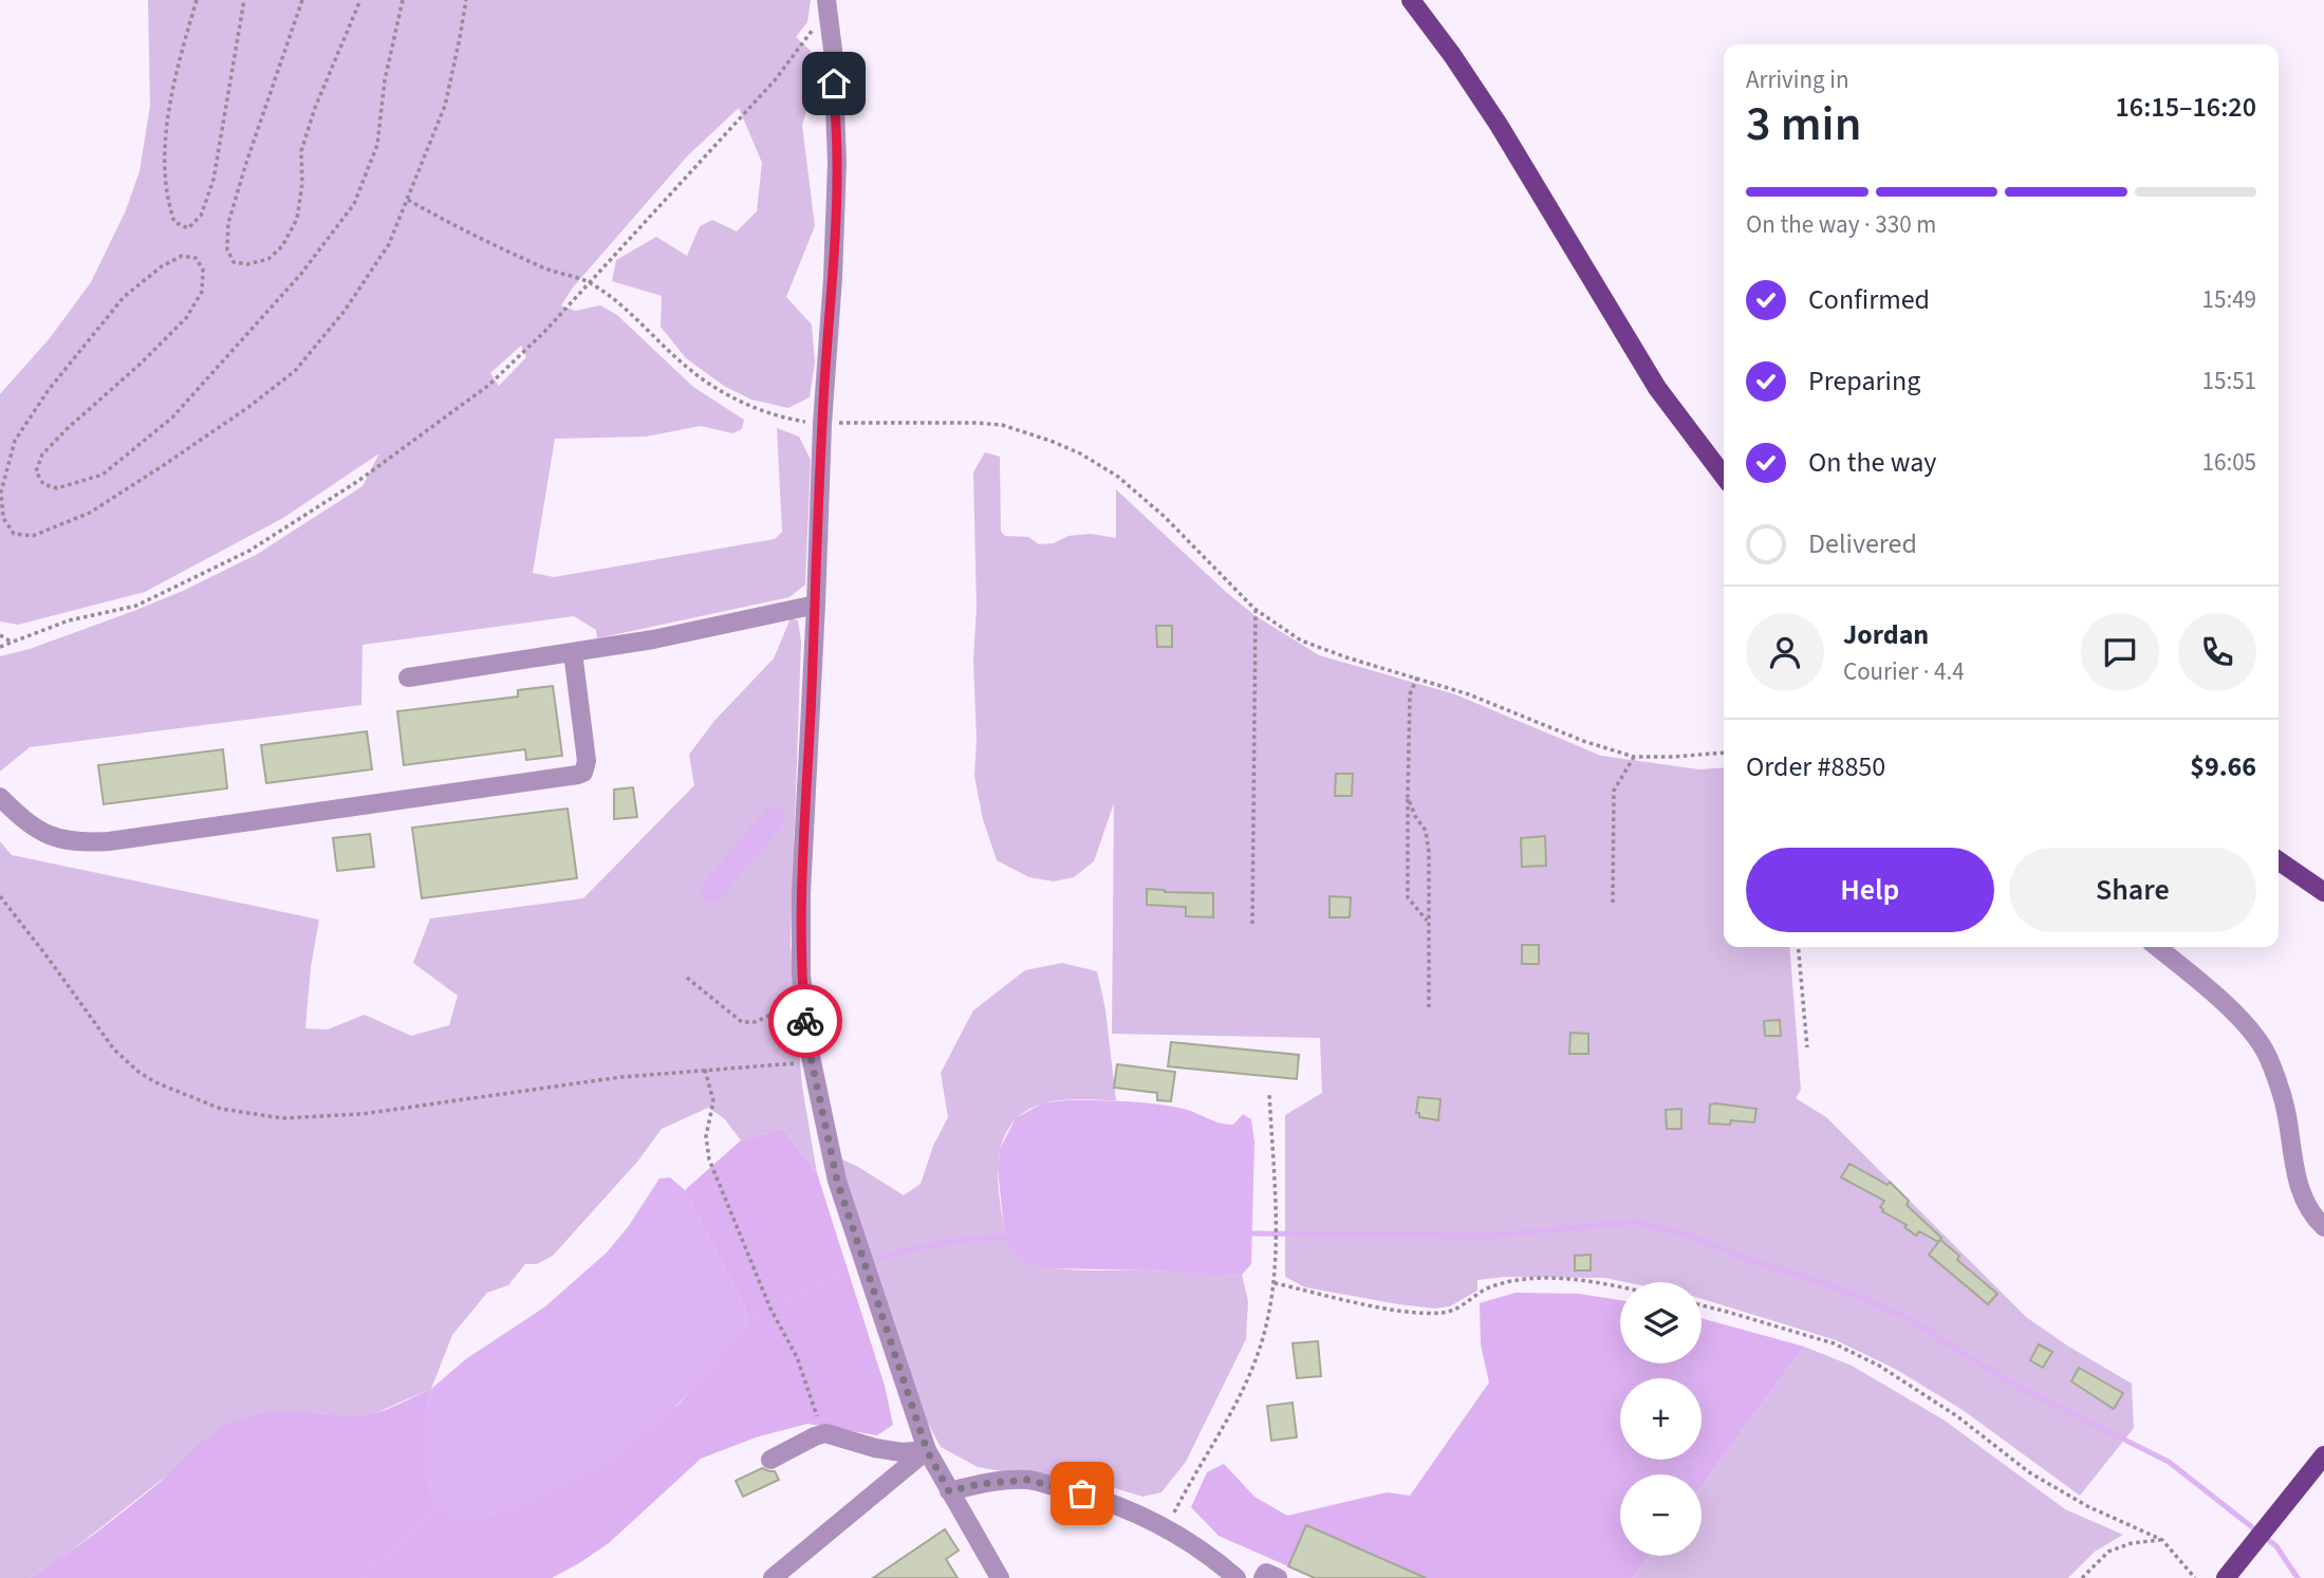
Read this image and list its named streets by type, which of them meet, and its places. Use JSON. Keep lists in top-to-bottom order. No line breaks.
{"page":{"heading":["3 min","Arriving in","16:15–16:20"],"panel":["Jordan","Courier · 4.4","Order #8850","$9.66"],"bar":"On the way · 330 m","list":[["Confirmed","15:49"],["Preparing","15:51"],["On the way","16:05"],"Delivered"],"buttons":["Help","Share"],"map_buttons":["+","−"]}}
